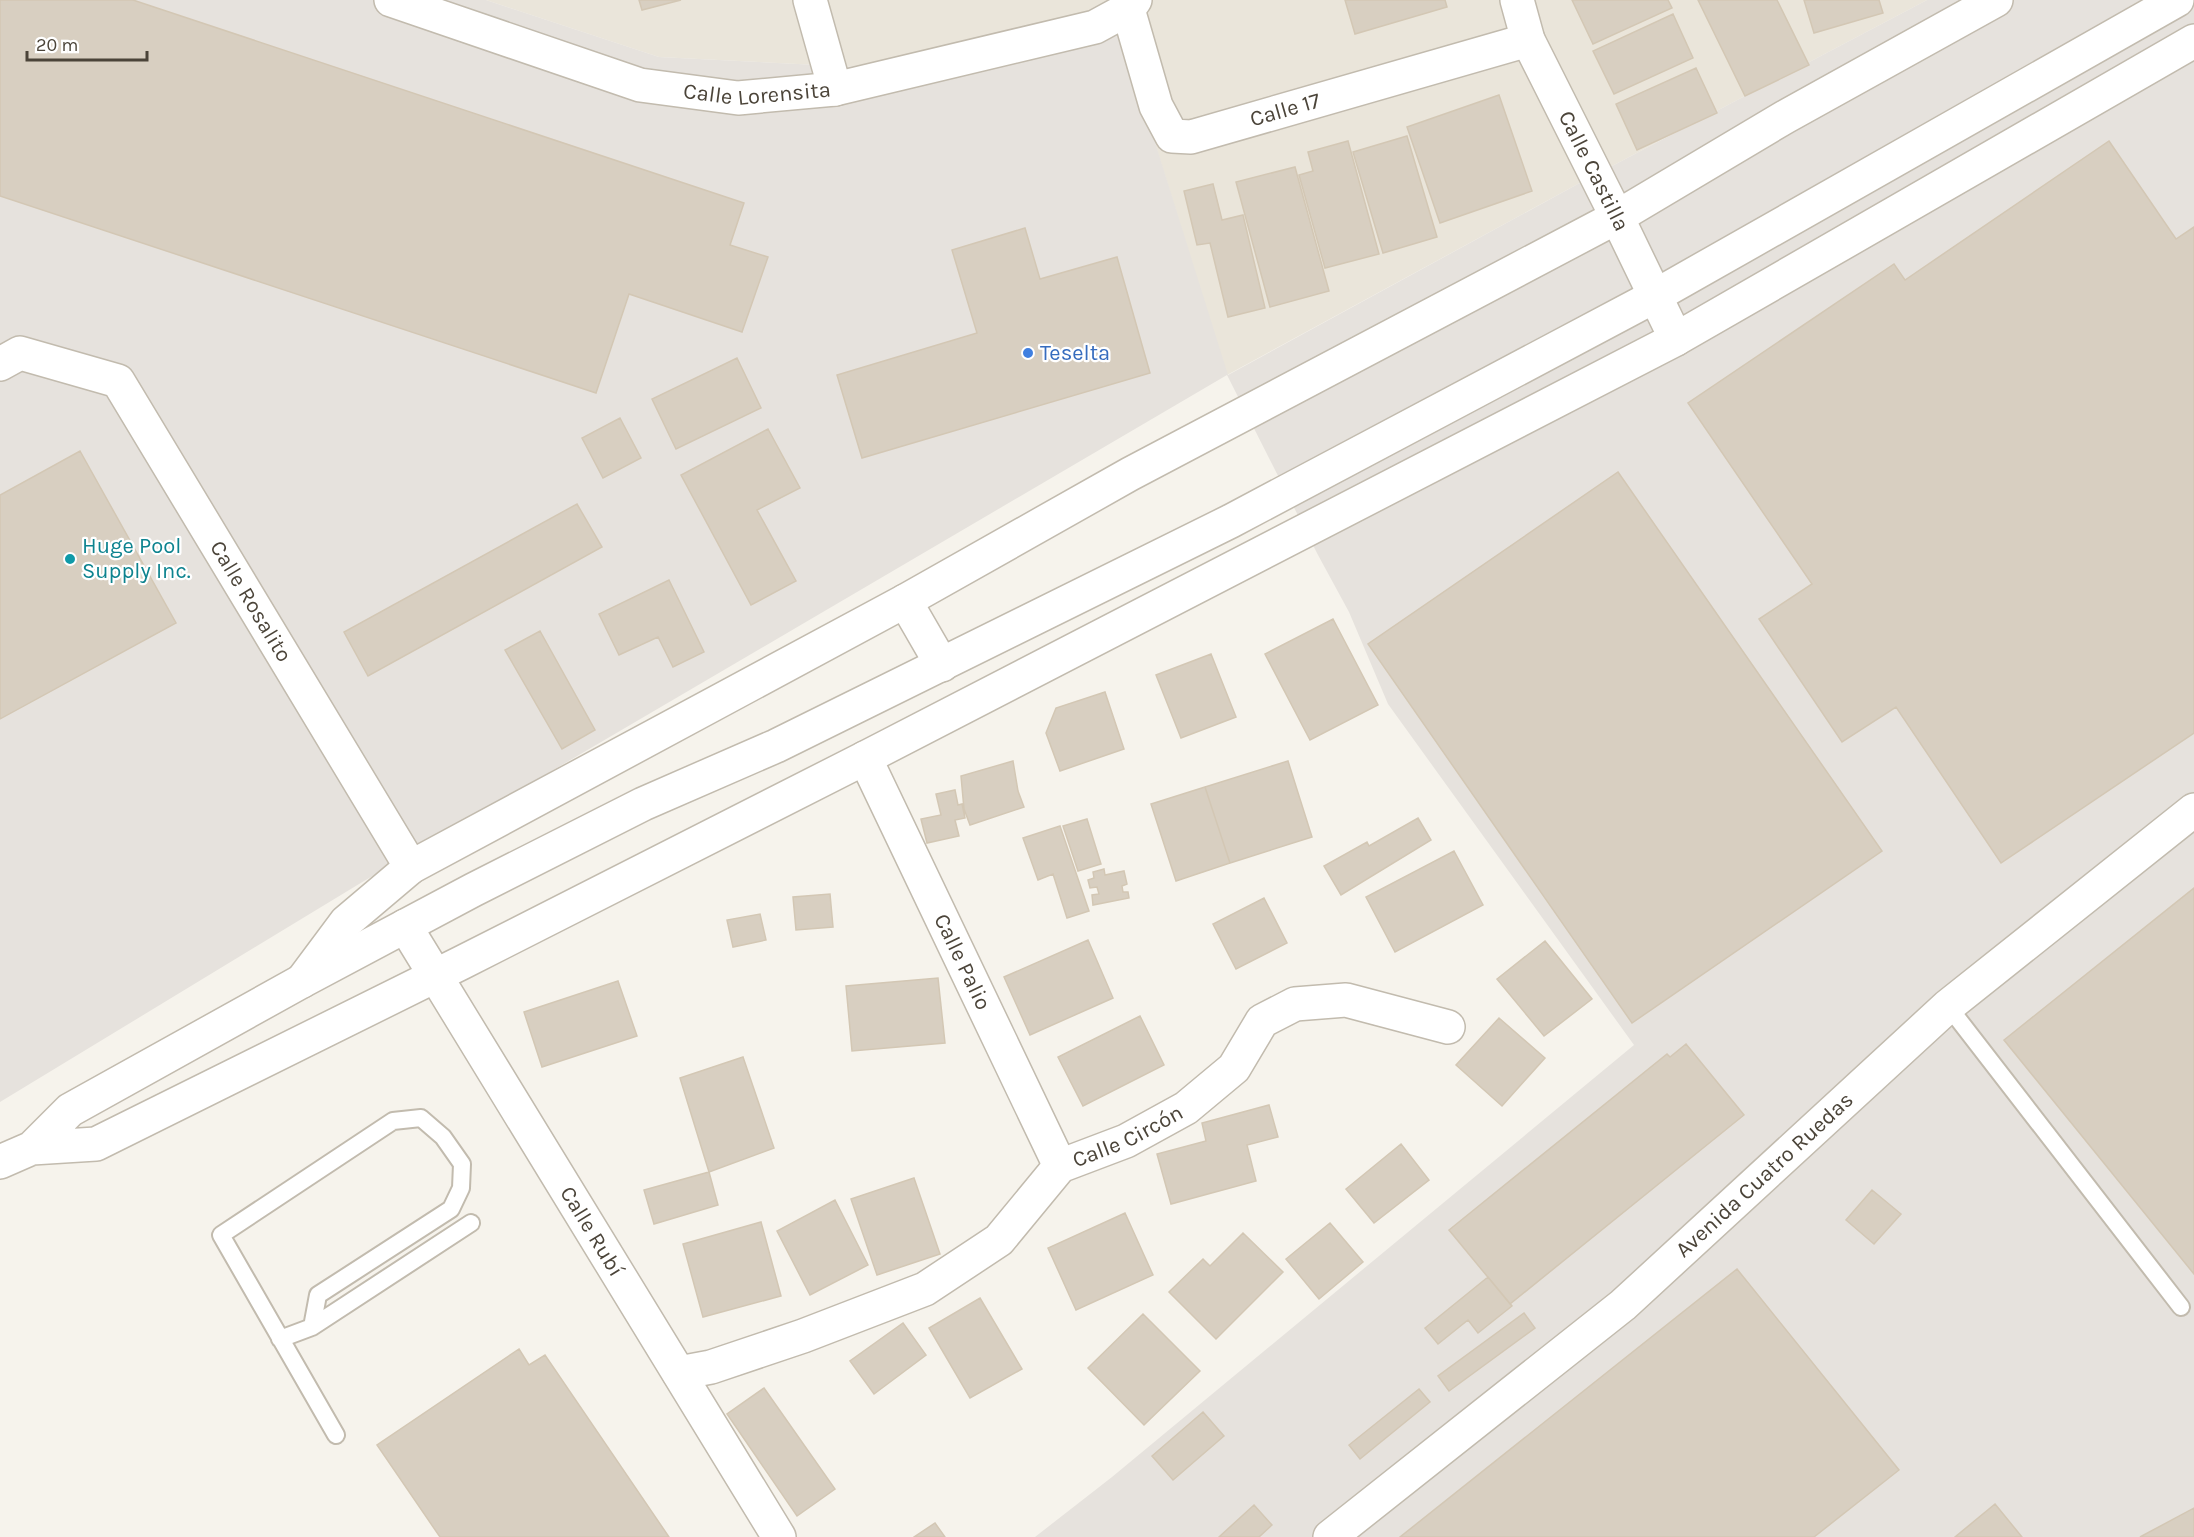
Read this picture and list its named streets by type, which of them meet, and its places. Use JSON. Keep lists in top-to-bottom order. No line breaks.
{"streets":{"street":["Calle Lorensita","Calle 17","Calle Castilla","Calle Rosalito","Calle Palio","Calle Circón","Avenida Cuatro Ruedas","Calle Rubí"]},"crossings":[["Calle Lorensita","Calle 17"],["Calle 17","Calle Castilla"],["Calle Palio","Calle Circón"],["Calle Circón","Calle Rubí"]],"places":["Teselta","Huge Pool Supply Inc."],"scale_bar":"20 m"}
